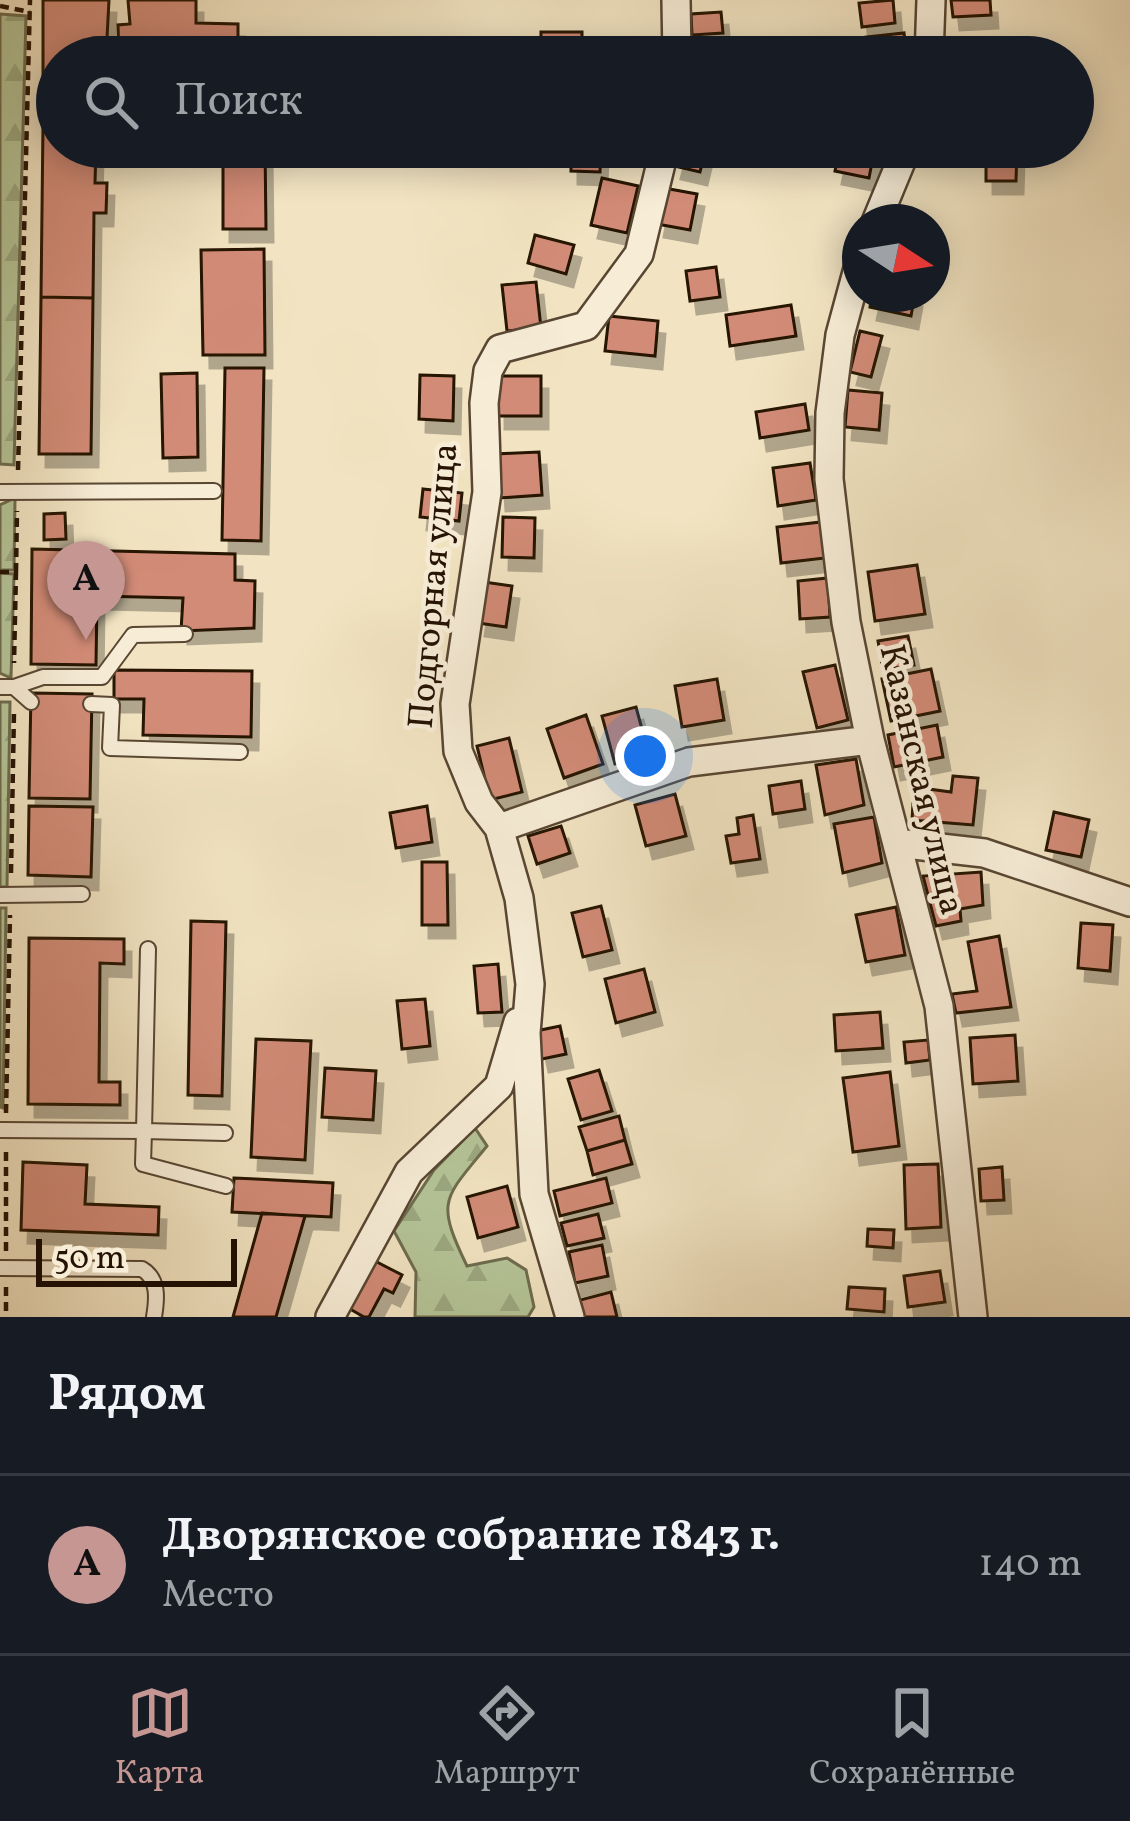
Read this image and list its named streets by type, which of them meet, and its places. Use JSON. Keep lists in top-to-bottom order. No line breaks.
{"streets":{"street":["Подгорная улица","Казанская улица"]},"scale_bar":"50 m","north":"right","page":{"search":"Поиск","pins":"A","scale":"50 m","heading":"Рядом","list":[{"mark":"A","name":"Дворянское собрание 1843 г.","note":"Место","value":"140 m"}],"nav":["Карта","Маршрут","Сохранённые"]}}
